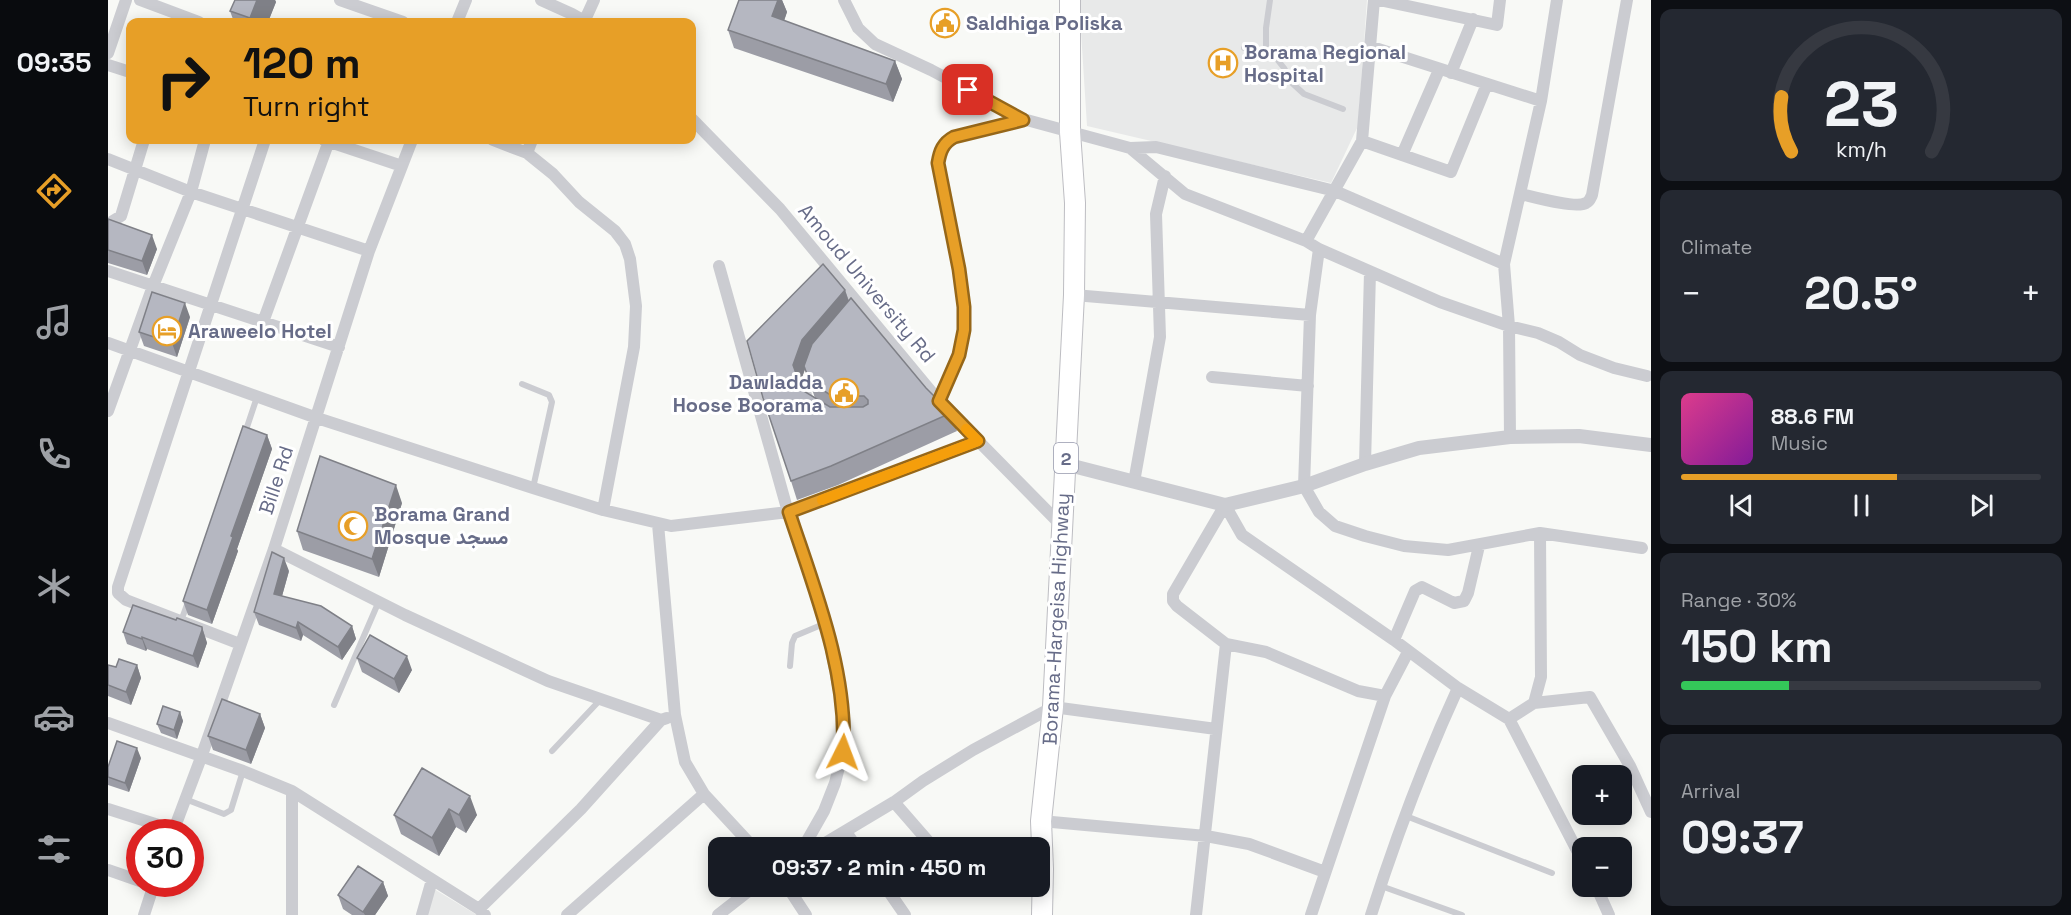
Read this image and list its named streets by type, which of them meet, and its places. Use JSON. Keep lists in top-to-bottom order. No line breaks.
{"streets":{"highway":["2","Borama-Hargeisa Highway"],"street":["Amoud University Rd","Bille Rd"]},"crossings":[["Amoud University Rd","Borama-Hargeisa Highway"]],"places":{"public building":["Saldhiga Poliska","Dawladda Hoose Boorama"],"hospital":["Borama Regional Hospital"],"hotel":["Araweelo Hotel"],"mosque":["Borama Grand Mosque مسجد"]},"page":{"tabs":"09:35","turn":["120 m","Turn right"],"tile":["Climate",["Range · 30%","150 km"],["Arrival","09:37"]],"heat":["−","20.5°","+"],"song":["88.6 FM","Music"],"map_buttons":["+","−"],"limit":"30","trip":"09:37 · 2 min · 450 m","gauge":["23","km/h"]}}
